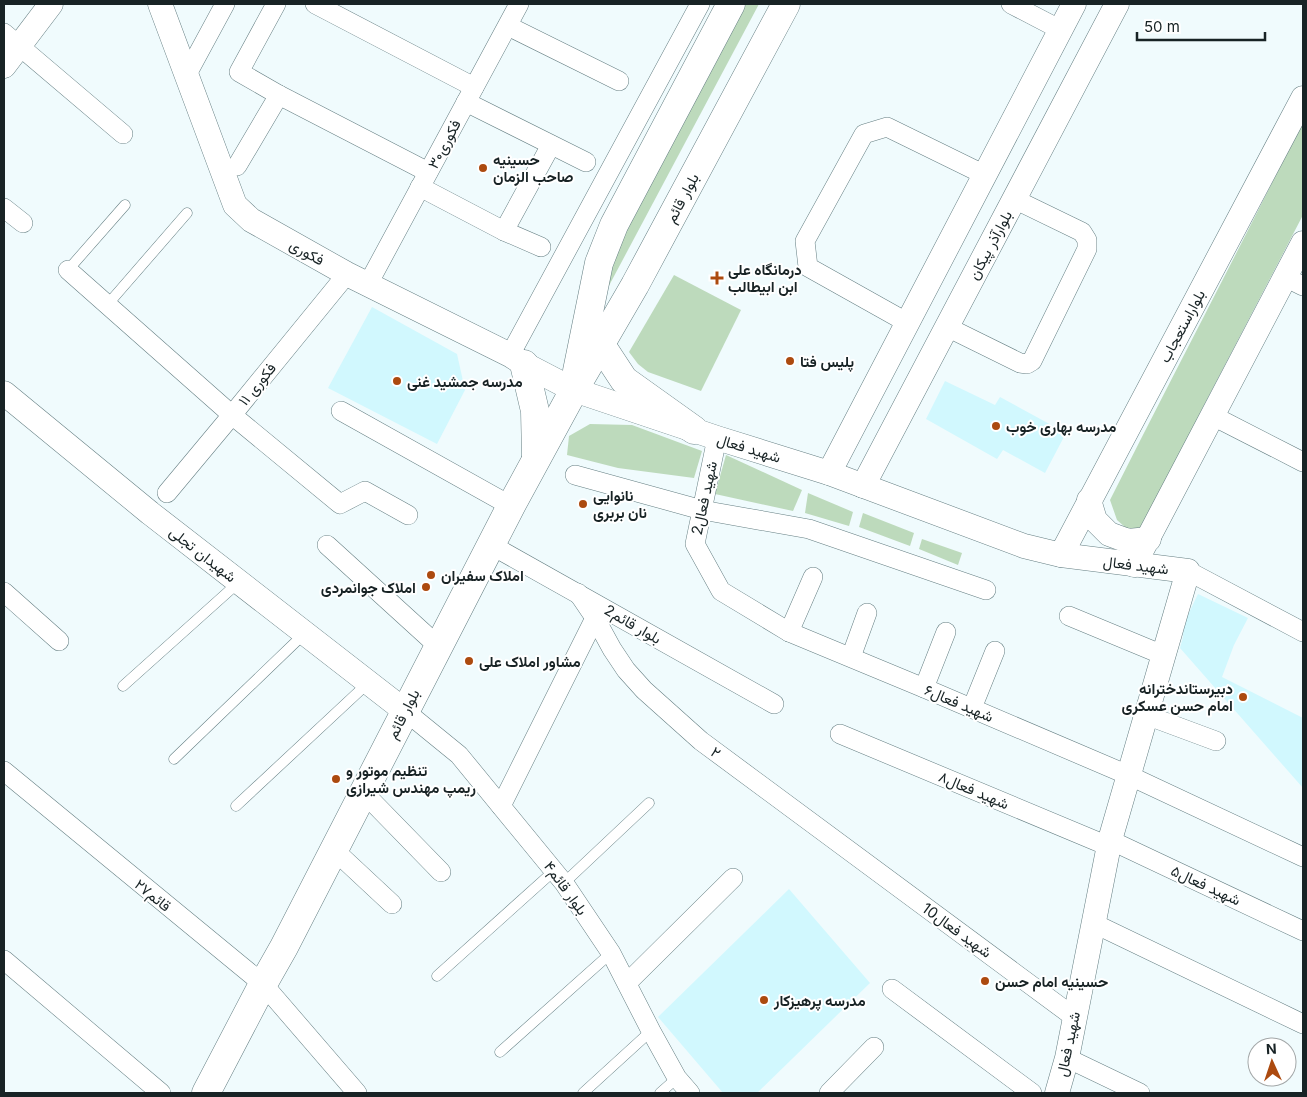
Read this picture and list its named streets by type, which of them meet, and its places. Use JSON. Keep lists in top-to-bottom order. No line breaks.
{"streets":{"main road":["بلوار قائم"],"street":["فکوری۳۰","بلوارآذر پیکان","فکوری","بلواراستعجاب","فکوری ۱۱","شهید فعال","شهید فعال2","شهیدان تجلی","2بلوار قائم","شهید فعال۶","۲","شهید فعال۸","شهید فعال۵","بلوار قائم۴","قائم۲۷","10شهید فعال"]},"crossings":[["فکوری۳۰","فکوری"],["فکوری۳۰","فکوری ۱۱"],["بلوار قائم","فکوری"],["بلوار قائم","شهید فعال"],["بلوار قائم","شهیدان تجلی"],["بلوار قائم","2بلوار قائم"],["بلوار قائم","بلوار قائم۴"],["بلوار قائم","قائم۲۷"],["بلوارآذر پیکان","شهید فعال"],["فکوری","فکوری ۱۱"],["فکوری","شهید فعال"],["بلواراستعجاب","شهید فعال"],["شهید فعال","شهید فعال2"],["شهید فعال","شهید فعال۶"],["شهید فعال","شهید فعال۸"],["شهید فعال","شهید فعال۵"],["شهید فعال","10شهید فعال"],["شهید فعال2","شهید فعال۶"],["شهیدان تجلی","بلوار قائم۴"],["2بلوار قائم","۲"],["۲","10شهید فعال"],["شهید فعال۸","شهید فعال۵"]],"places":{"other":["حسینیه صاحب الزمان","پلیس فتا","مدرسه جمشید غنی","مدرسه بهاری خوب","نانوایی نان بربری","املاک سفیران","املاک جوانمردی","مشاور املاک علی","دبیرستاندخترانه امام حسن عسکری","تنظیم موتور و ریمپ مهندس شیرازی","حسینیه امام حسن","مدرسه پرهیزکار"],"health":["درمانگاه علی ابن ابیطالب"]},"scale_bar":"50 m","north":"top"}
